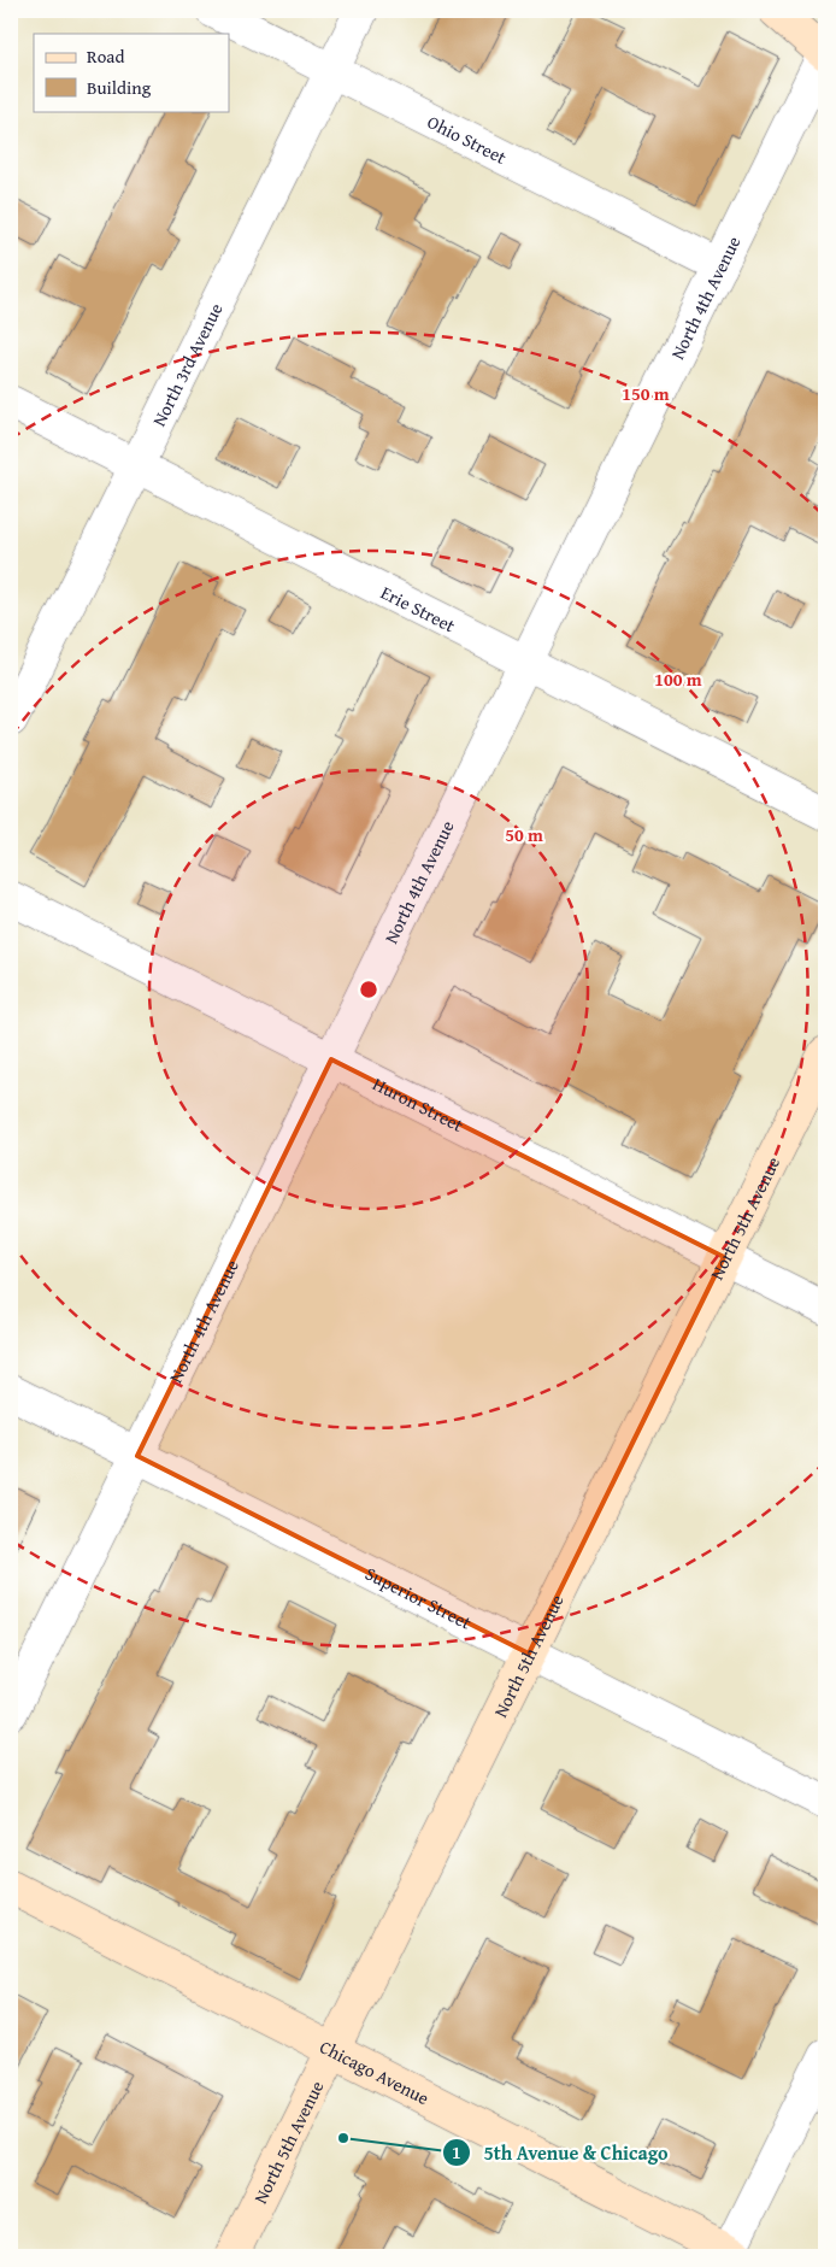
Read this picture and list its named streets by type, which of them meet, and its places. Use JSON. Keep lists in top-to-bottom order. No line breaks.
{"streets":{"street":["Ohio Street","North 4th Avenue","North 3rd Avenue","Erie Street","Huron Street","North 5th Avenue","Superior Street","Chicago Avenue"]},"crossings":[["Ohio Street","North 4th Avenue"],["Ohio Street","North 3rd Avenue"],["North 4th Avenue","Erie Street"],["North 4th Avenue","Huron Street"],["North 4th Avenue","Superior Street"],["North 3rd Avenue","Erie Street"],["Huron Street","North 5th Avenue"],["North 5th Avenue","Superior Street"],["North 5th Avenue","Chicago Avenue"]],"places":["5th Avenue & Chicago"],"legend":["Road","Building"],"rings":["150 m","100 m","50 m"]}
